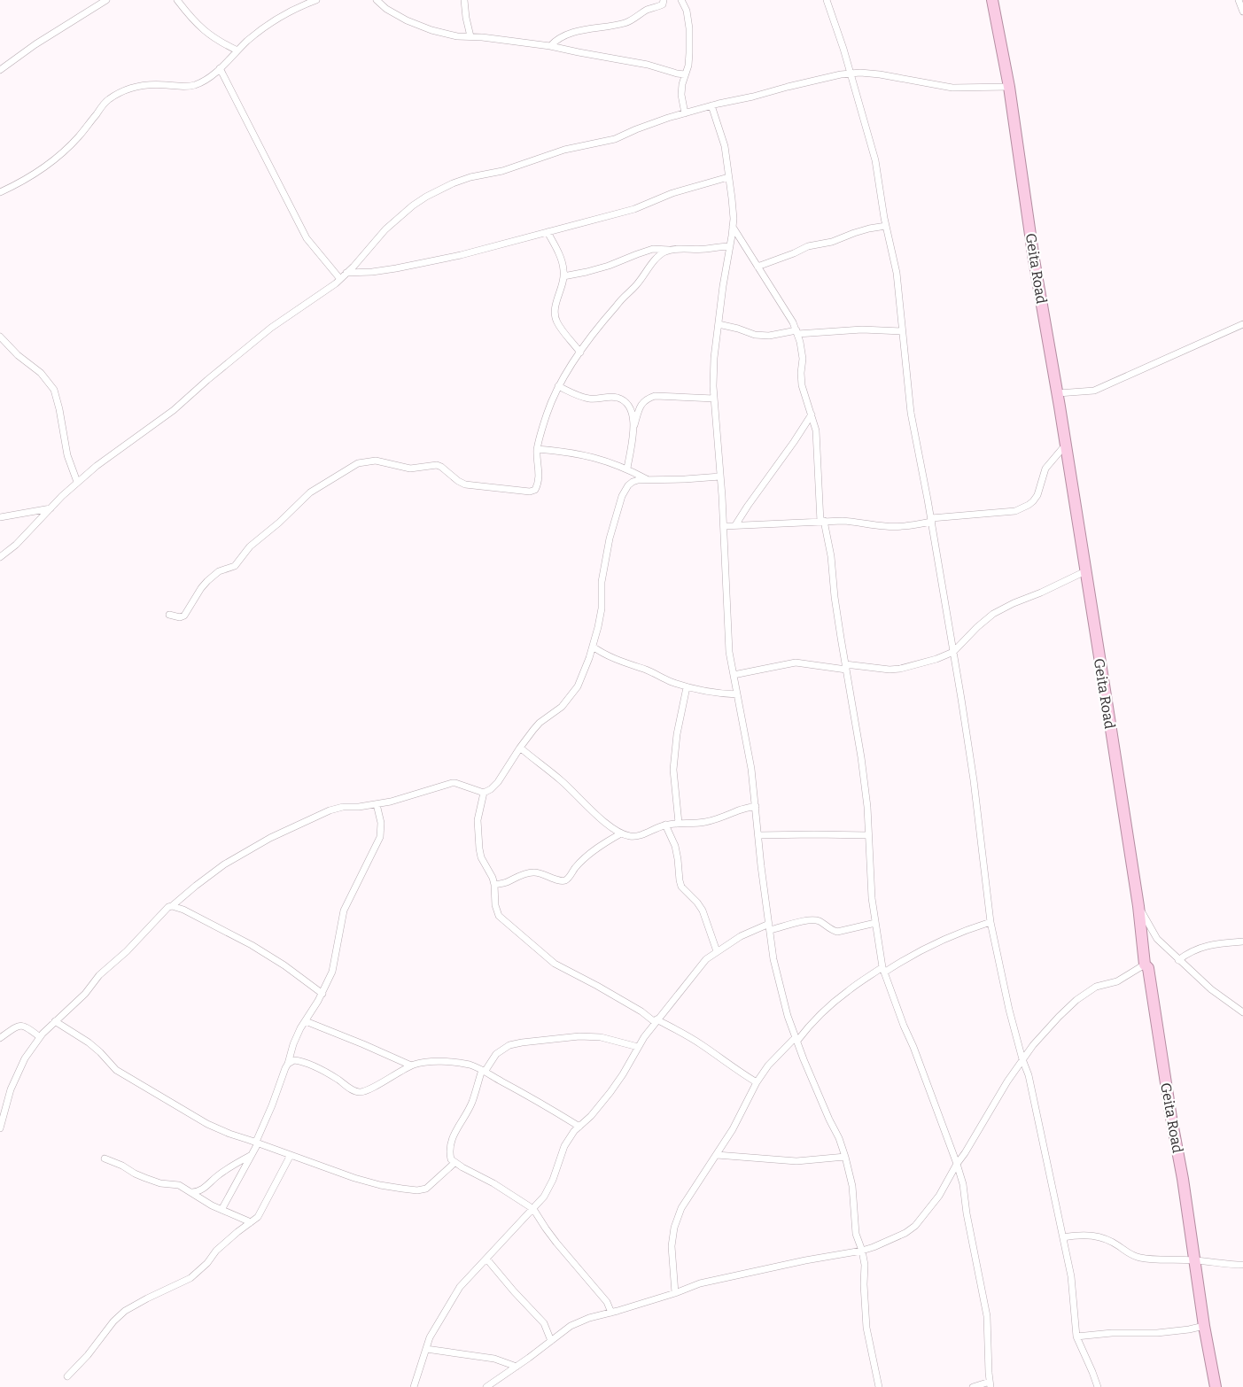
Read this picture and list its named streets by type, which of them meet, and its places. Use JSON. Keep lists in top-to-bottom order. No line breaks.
{"streets":{"highway":["Geita Road"]}}
